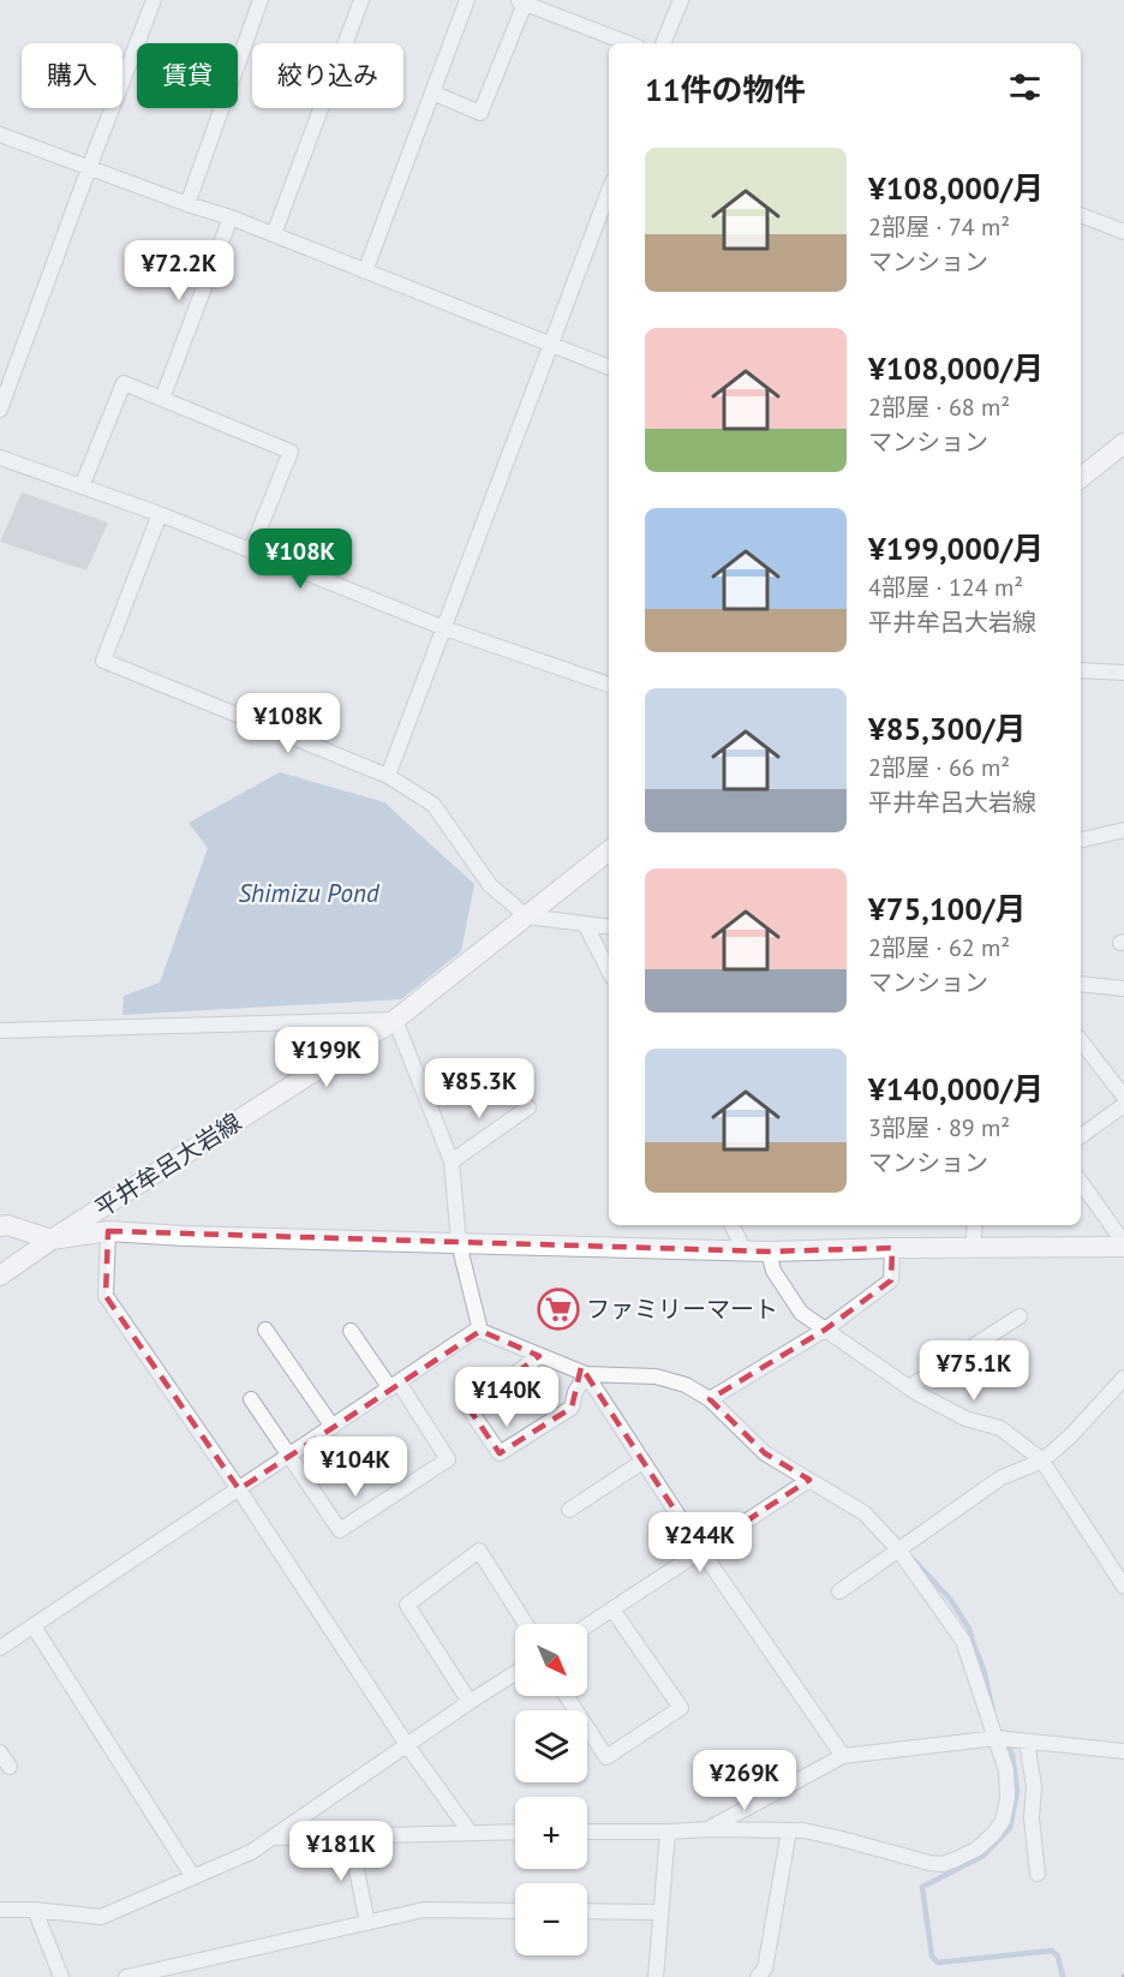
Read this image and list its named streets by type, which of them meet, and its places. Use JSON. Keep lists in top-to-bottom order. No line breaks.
{"streets":{"street":["平井牟呂大岩線"]},"water":["Shimizu Pond"],"places":{"supermarket":["ファミリーマート"]},"north":"bottom right","page":{"chip":["購入","賃貸","絞り込み"],"heading":"11件の物件","list":[{"name":"¥108,000/月","note":"2部屋 · 74 m² · マンション"},{"name":"¥108,000/月","note":"2部屋 · 68 m² · マンション"},{"name":"¥199,000/月","note":"4部屋 · 124 m² · 平井牟呂大岩線"},{"name":"¥85,300/月","note":"2部屋 · 66 m² · 平井牟呂大岩線"},{"name":"¥75,100/月","note":"2部屋 · 62 m² · マンション"},{"name":"¥140,000/月","note":"3部屋 · 89 m² · マンション"}],"price":["¥72.2K","¥108K","¥108K","¥199K","¥85.3K","¥75.1K","¥140K","¥104K","¥244K","¥269K","¥181K"],"map_buttons":["+","−"]}}
